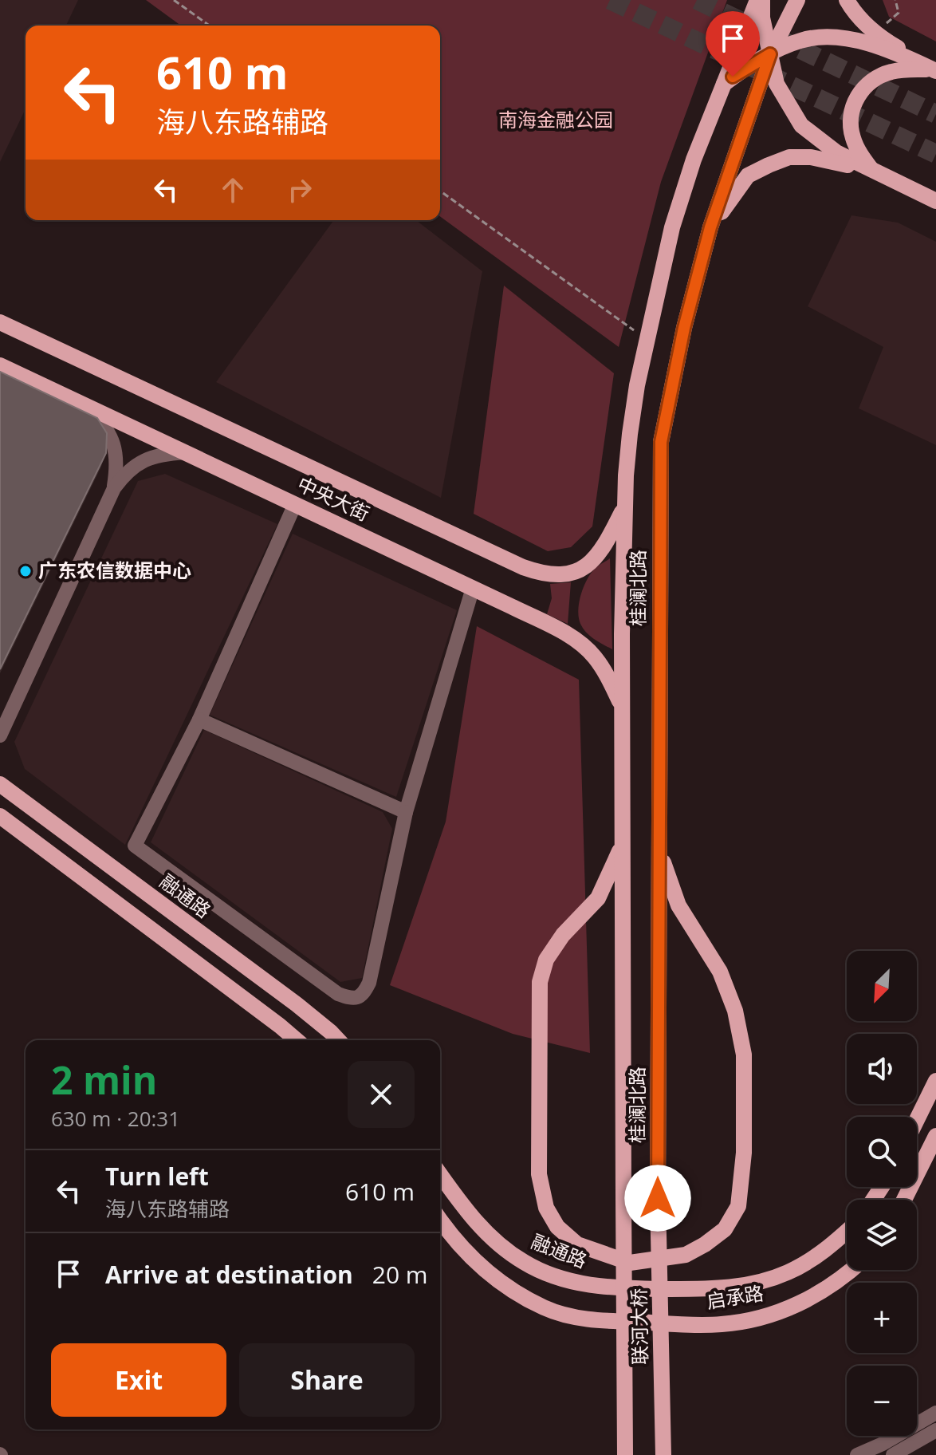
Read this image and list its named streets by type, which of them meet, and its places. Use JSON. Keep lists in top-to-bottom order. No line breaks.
{"streets":{"main road":["中央大街","桂澜北路","融通路","启承路","联河大桥"]},"crossings":[["中央大街","桂澜北路"],["桂澜北路","联河大桥"],["融通路","启承路"]],"parks":["南海金融公园"],"places":["广东农信数据中心"],"north":"bottom left","page":{"turn":["610 m","海八东路辅路"],"map_buttons":["+","−"],"heading":["2 min","630 m · 20:31"],"list":[{"name":"Turn left","note":"海八东路辅路","value":"610 m"},{"name":"Arrive at destination","value":"20 m"}],"buttons":["Exit","Share"]}}
